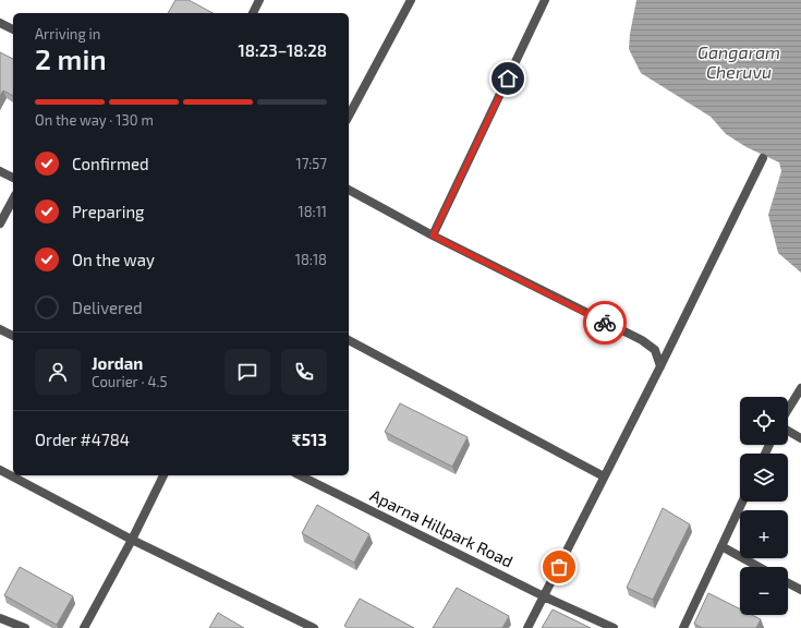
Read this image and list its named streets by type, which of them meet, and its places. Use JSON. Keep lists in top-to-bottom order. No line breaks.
{"streets":{"street":["Aparna Hillpark Road"]},"water":["Gangaram Cheruvu"],"page":{"heading":["2 min","Arriving in","18:23–18:28"],"panel":["Jordan","Courier · 4.5","Order #4784","₹513"],"bar":"On the way · 130 m","list":[["Confirmed","17:57"],["Preparing","18:11"],["On the way","18:18"],"Delivered"],"map_buttons":["+","−"]}}
